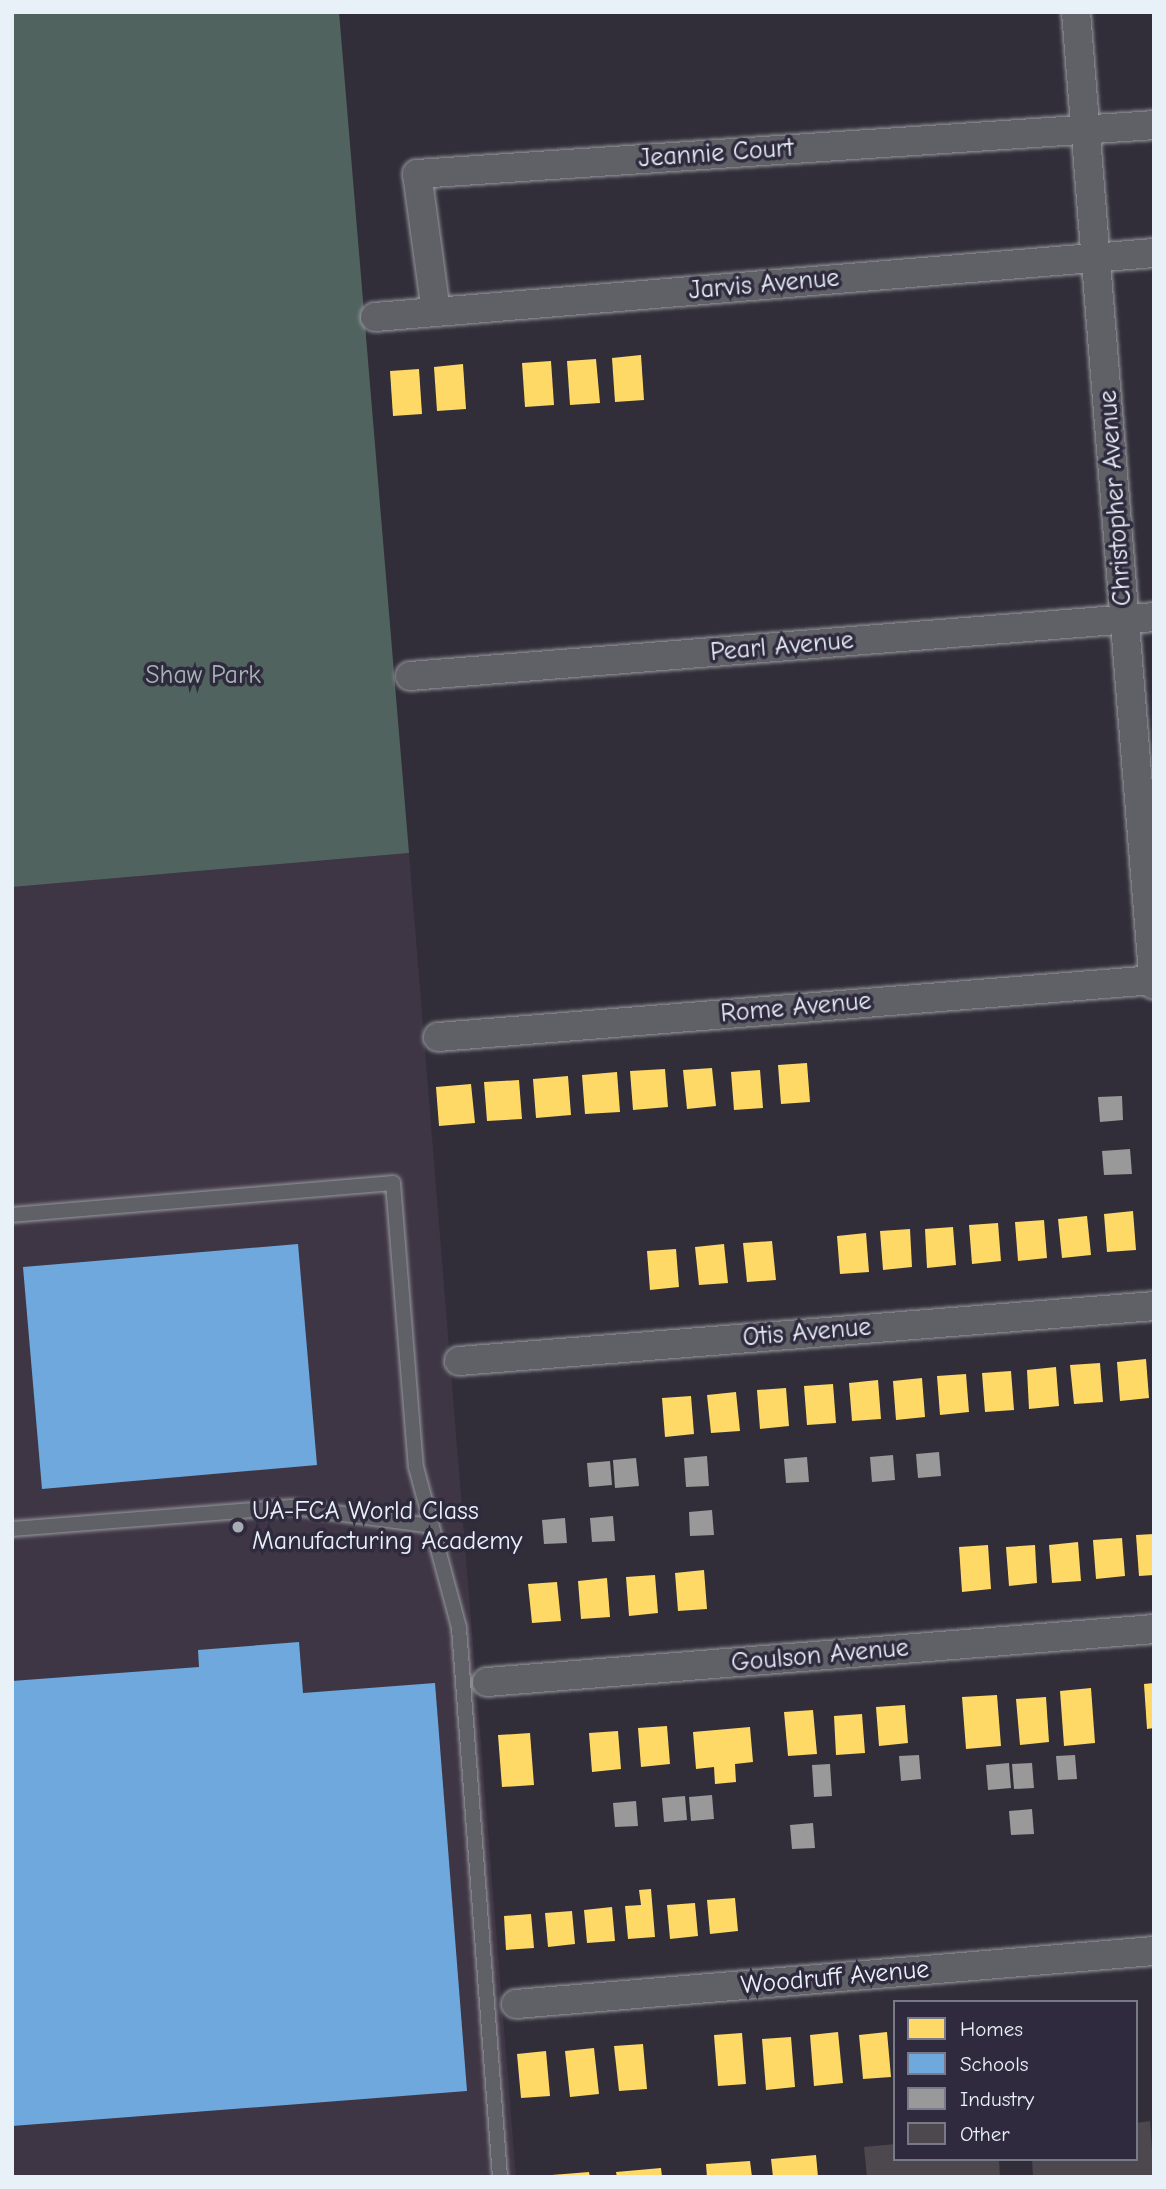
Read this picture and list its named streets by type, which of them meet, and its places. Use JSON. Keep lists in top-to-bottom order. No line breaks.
{"streets":{"street":["Jeannie Court","Jarvis Avenue","Christopher Avenue","Pearl Avenue","Rome Avenue","Otis Avenue","Goulson Avenue","Woodruff Avenue"]},"crossings":[["Jeannie Court","Jarvis Avenue"],["Jeannie Court","Christopher Avenue"],["Jarvis Avenue","Christopher Avenue"],["Christopher Avenue","Pearl Avenue"],["Christopher Avenue","Rome Avenue"]],"parks":["Shaw Park"],"places":["UA-FCA World Class Manufacturing Academy"],"legend":["Homes","Schools","Industry","Other"]}
